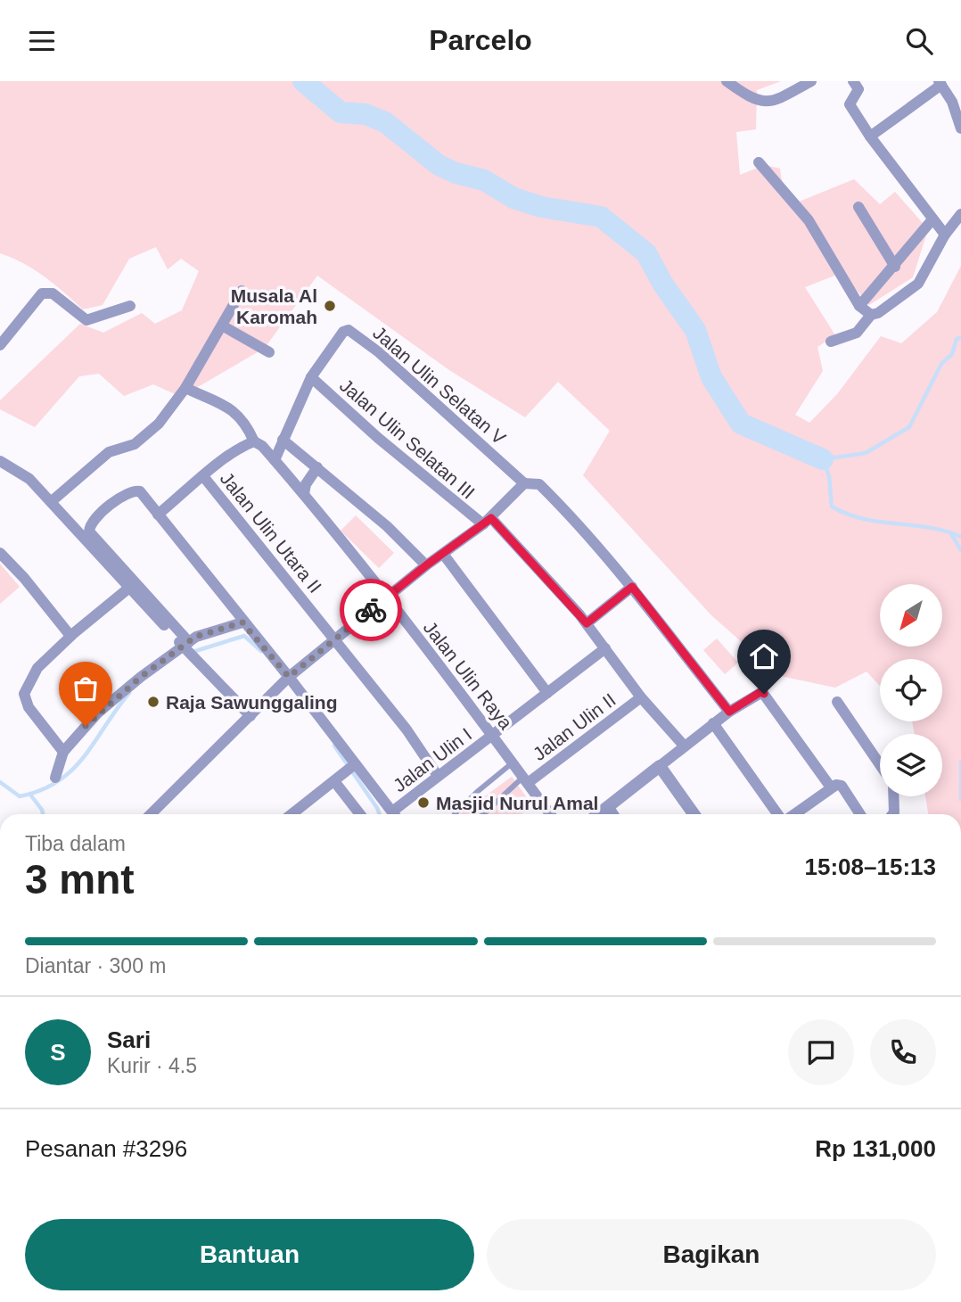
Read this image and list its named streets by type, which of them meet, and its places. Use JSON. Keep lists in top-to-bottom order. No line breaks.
{"streets":{"street":["Jalan Ulin Selatan V","Jalan Ulin Selatan III","Jalan Ulin Utara II","Jalan Ulin Raya","Jalan Ulin II","Jalan Ulin I"]},"crossings":[["Jalan Ulin Selatan V","Jalan Ulin Selatan III"],["Jalan Ulin Selatan III","Jalan Ulin II"],["Jalan Ulin Selatan III","Jalan Ulin I"],["Jalan Ulin Utara II","Jalan Ulin I"],["Jalan Ulin Raya","Jalan Ulin II"],["Jalan Ulin Raya","Jalan Ulin I"]],"places":["Musala Al Karomah","Raja Sawunggaling","Masjid Nurul Amal"],"north":"bottom left","page":{"header":"Parcelo","heading":["3 mnt","Tiba dalam","15:08–15:13"],"panel":["Sari","Kurir · 4.5","Pesanan #3296","Rp 131,000"],"bar":"Diantar · 300 m","round":"S","buttons":["Bantuan","Bagikan"]}}
